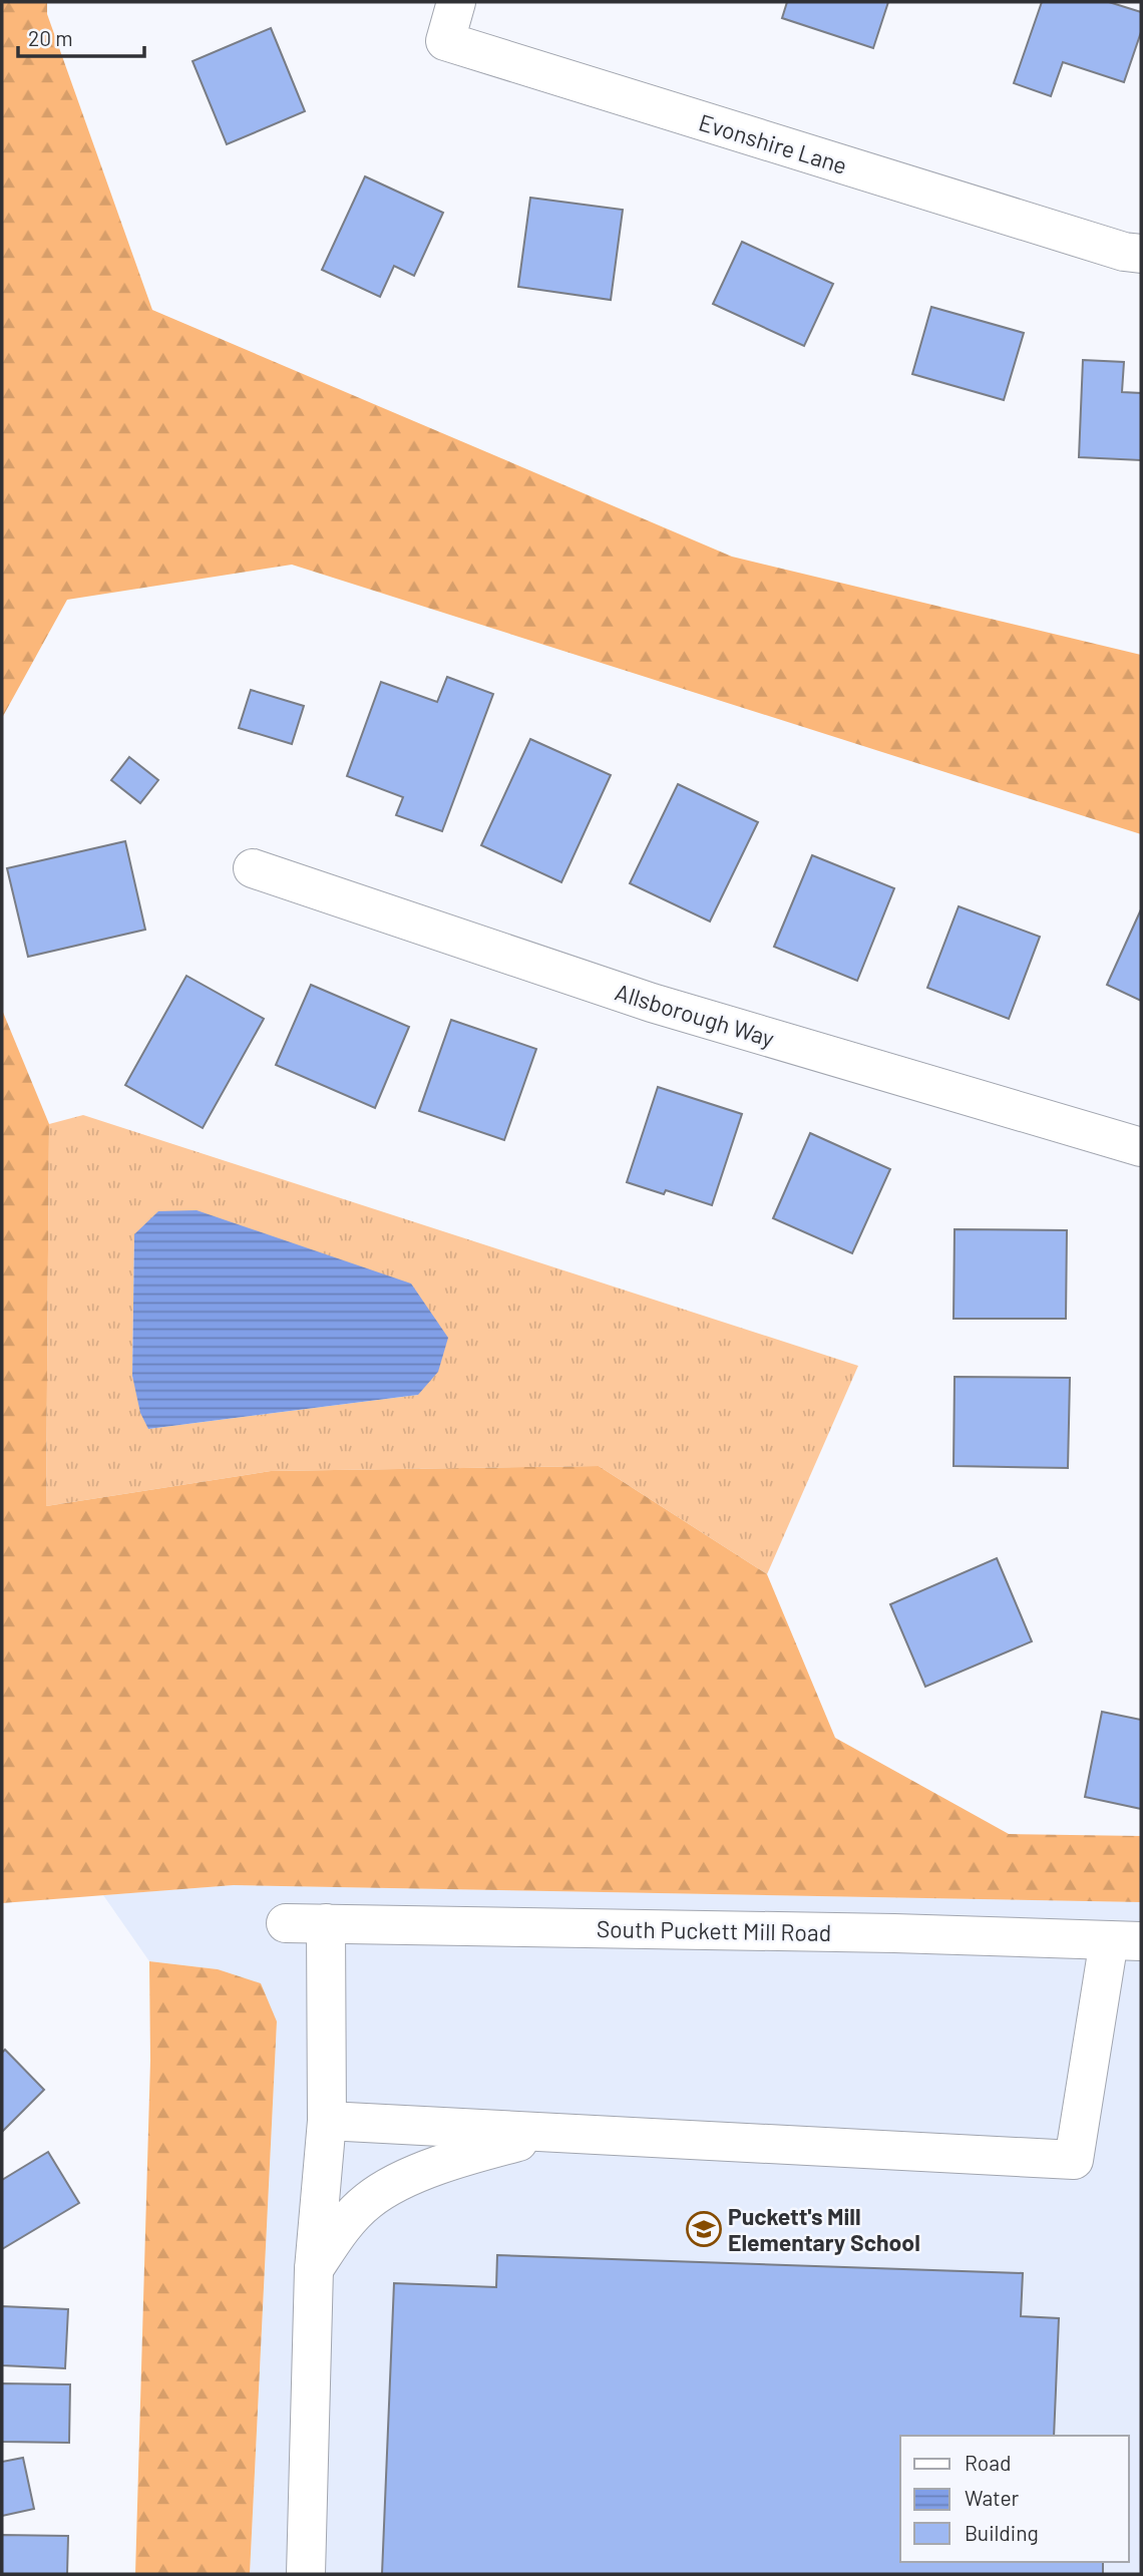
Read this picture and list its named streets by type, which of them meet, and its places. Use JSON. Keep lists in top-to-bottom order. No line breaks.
{"streets":{"street":["Evonshire Lane","Allsborough Way","South Puckett Mill Road"]},"places":{"school or university":["Puckett's Mill Elementary School"]},"legend":["Road","Water","Building"],"scale_bar":"20 m"}
